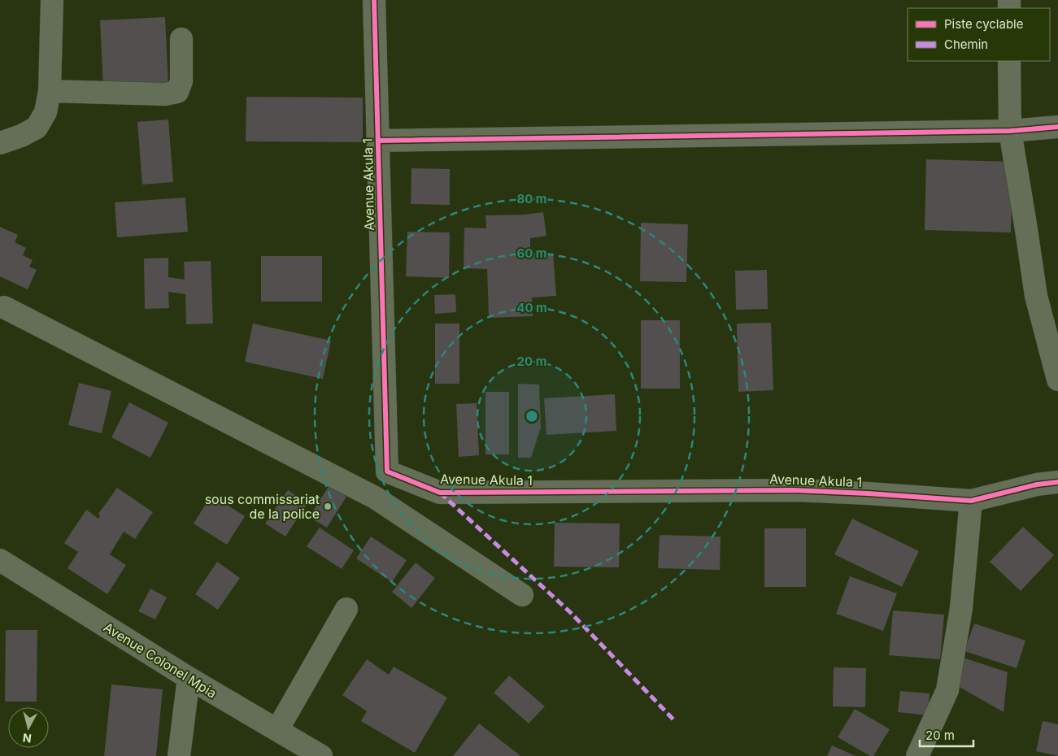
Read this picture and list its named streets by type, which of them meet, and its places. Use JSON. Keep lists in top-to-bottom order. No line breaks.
{"streets":{"street":["Avenue Akula 1","Avenue Colonel Mpia"]},"places":["sous commissariat de la police"],"legend":["Piste cyclable","Chemin"],"scale_bar":"20 m","north":"bottom","rings":["80 m","60 m","40 m","20 m"]}
